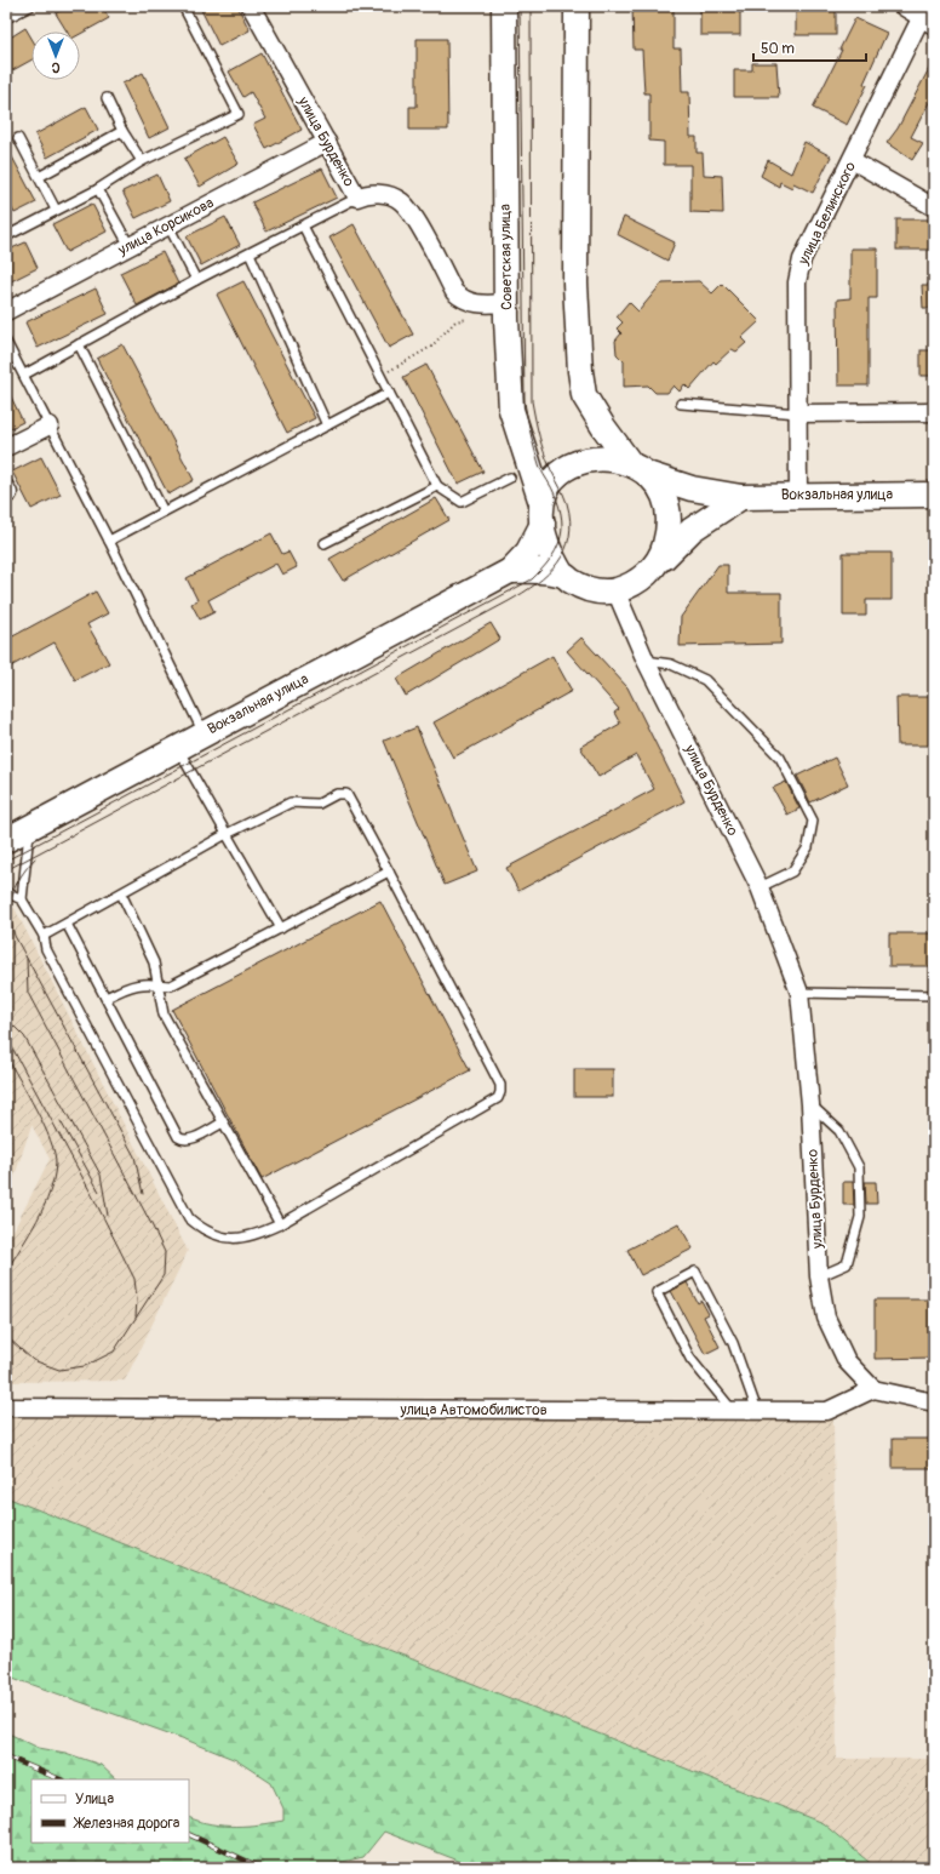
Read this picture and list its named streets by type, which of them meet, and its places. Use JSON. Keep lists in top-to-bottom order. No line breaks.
{"streets":{"main road":["Советская улица","Вокзальная улица"],"street":["улица Бурденко","улица Белинского","улица Корсикова","улица Автомобилистов"]},"crossings":[["улица Бурденко","улица Корсикова"],["улица Бурденко","Советская улица"],["улица Бурденко","Вокзальная улица"],["улица Бурденко","улица Автомобилистов"],["улица Белинского","Вокзальная улица"],["Советская улица","Вокзальная улица"]],"legend":["Улица","Железная дорога"],"scale_bar":"50 m","north":"bottom"}
